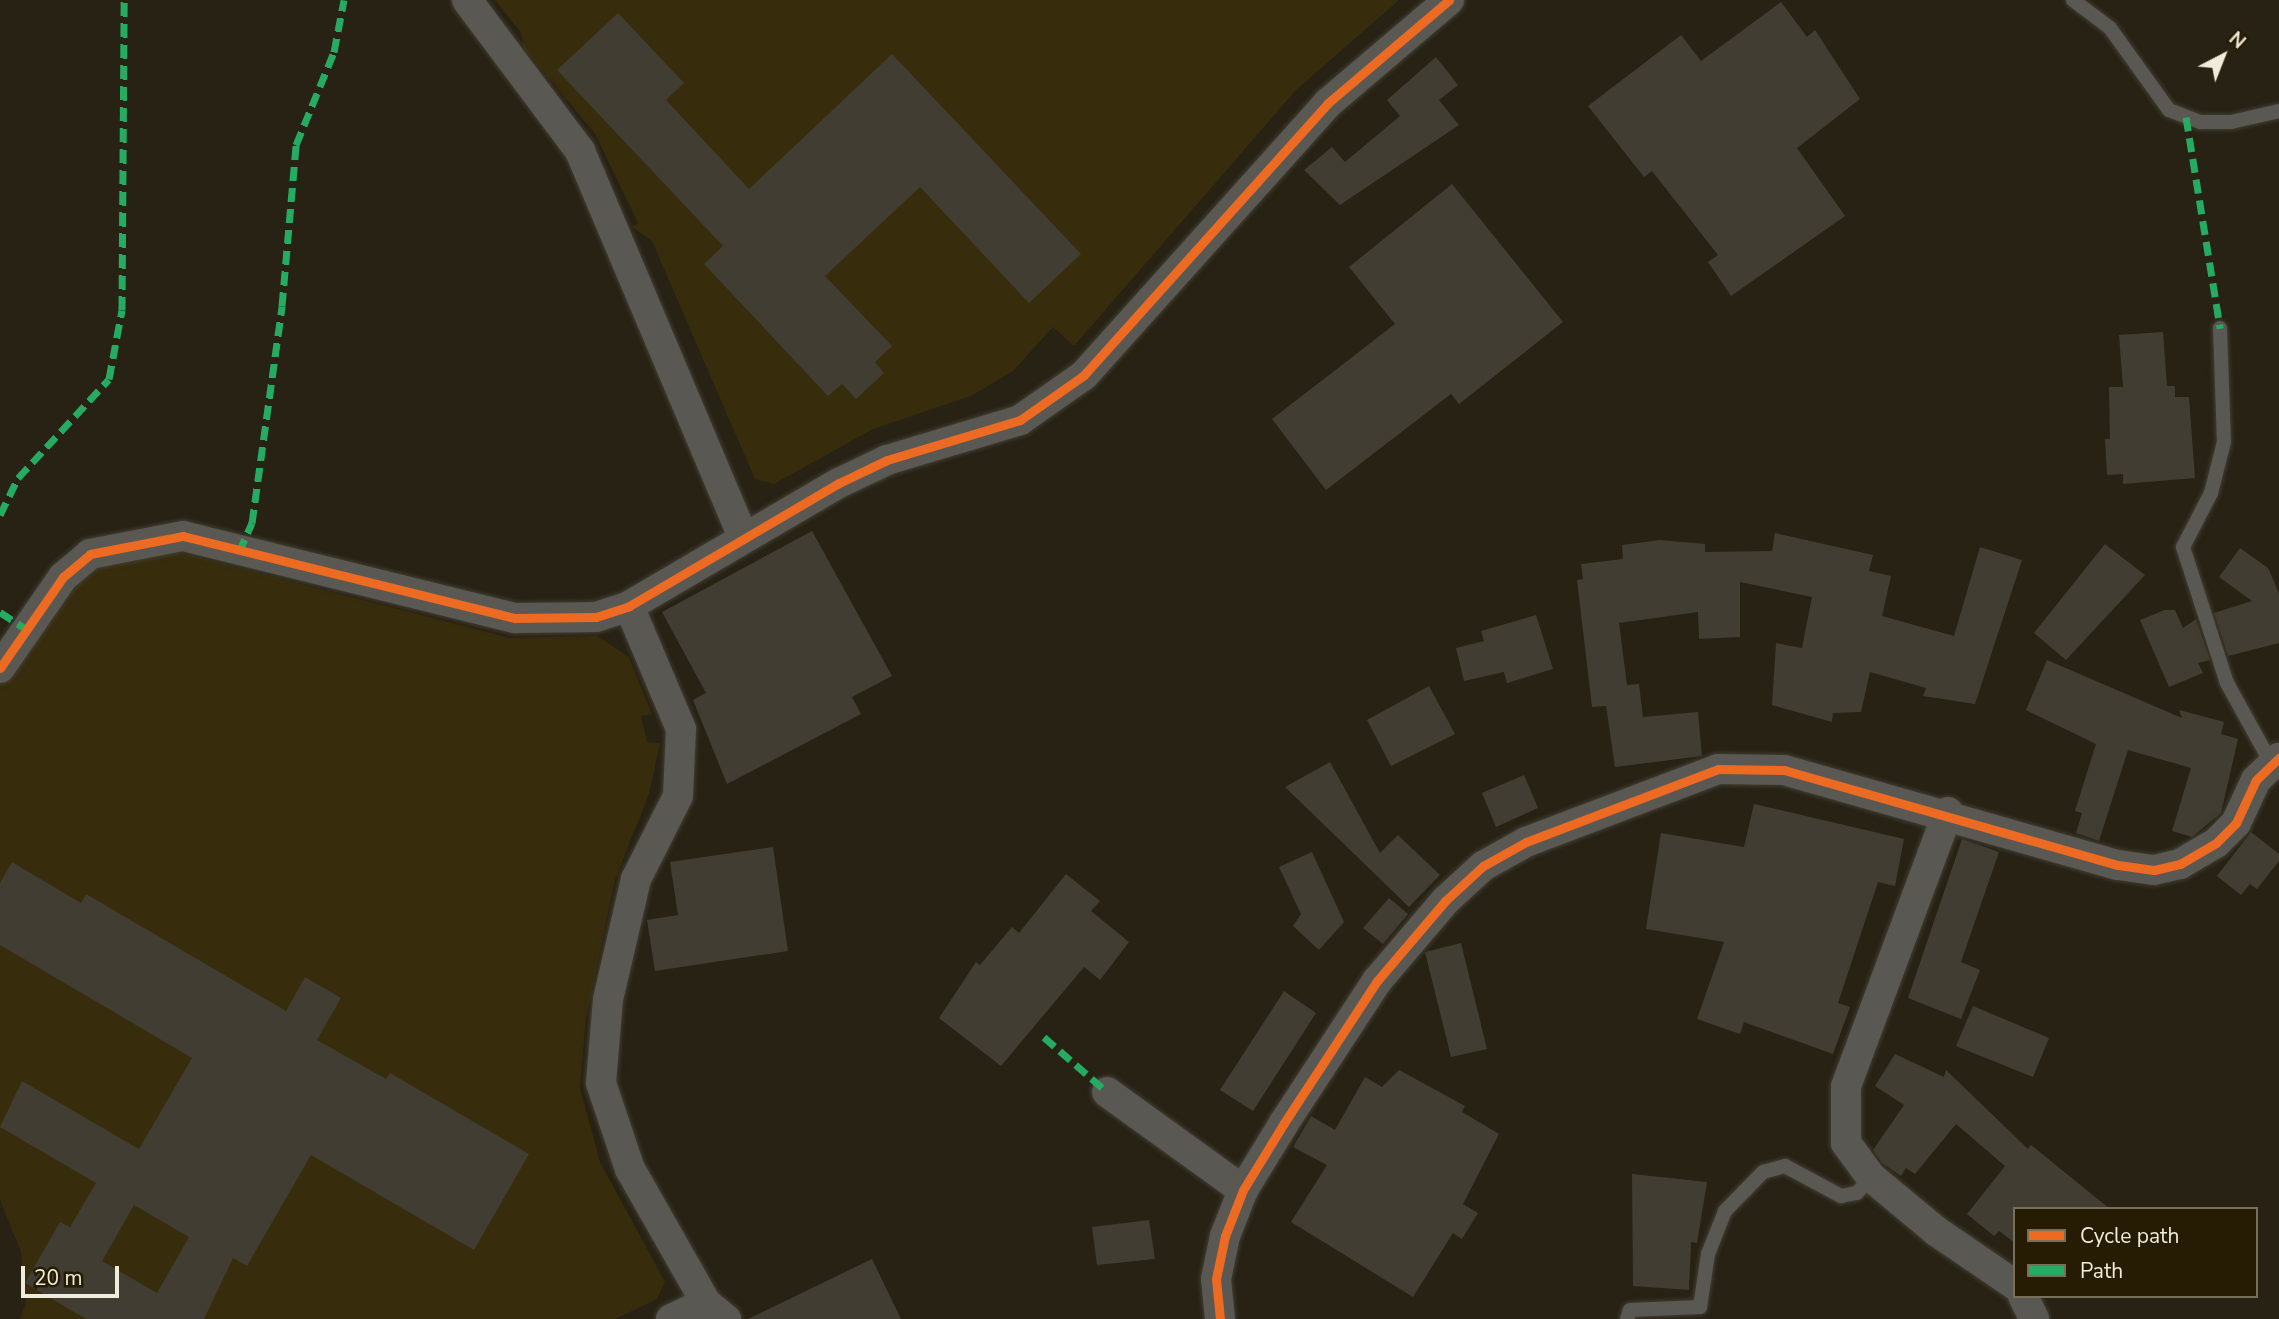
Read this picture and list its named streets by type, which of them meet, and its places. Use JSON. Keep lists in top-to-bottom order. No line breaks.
{"legend":["Cycle path","Path"],"scale_bar":"20 m","north":"top right"}
